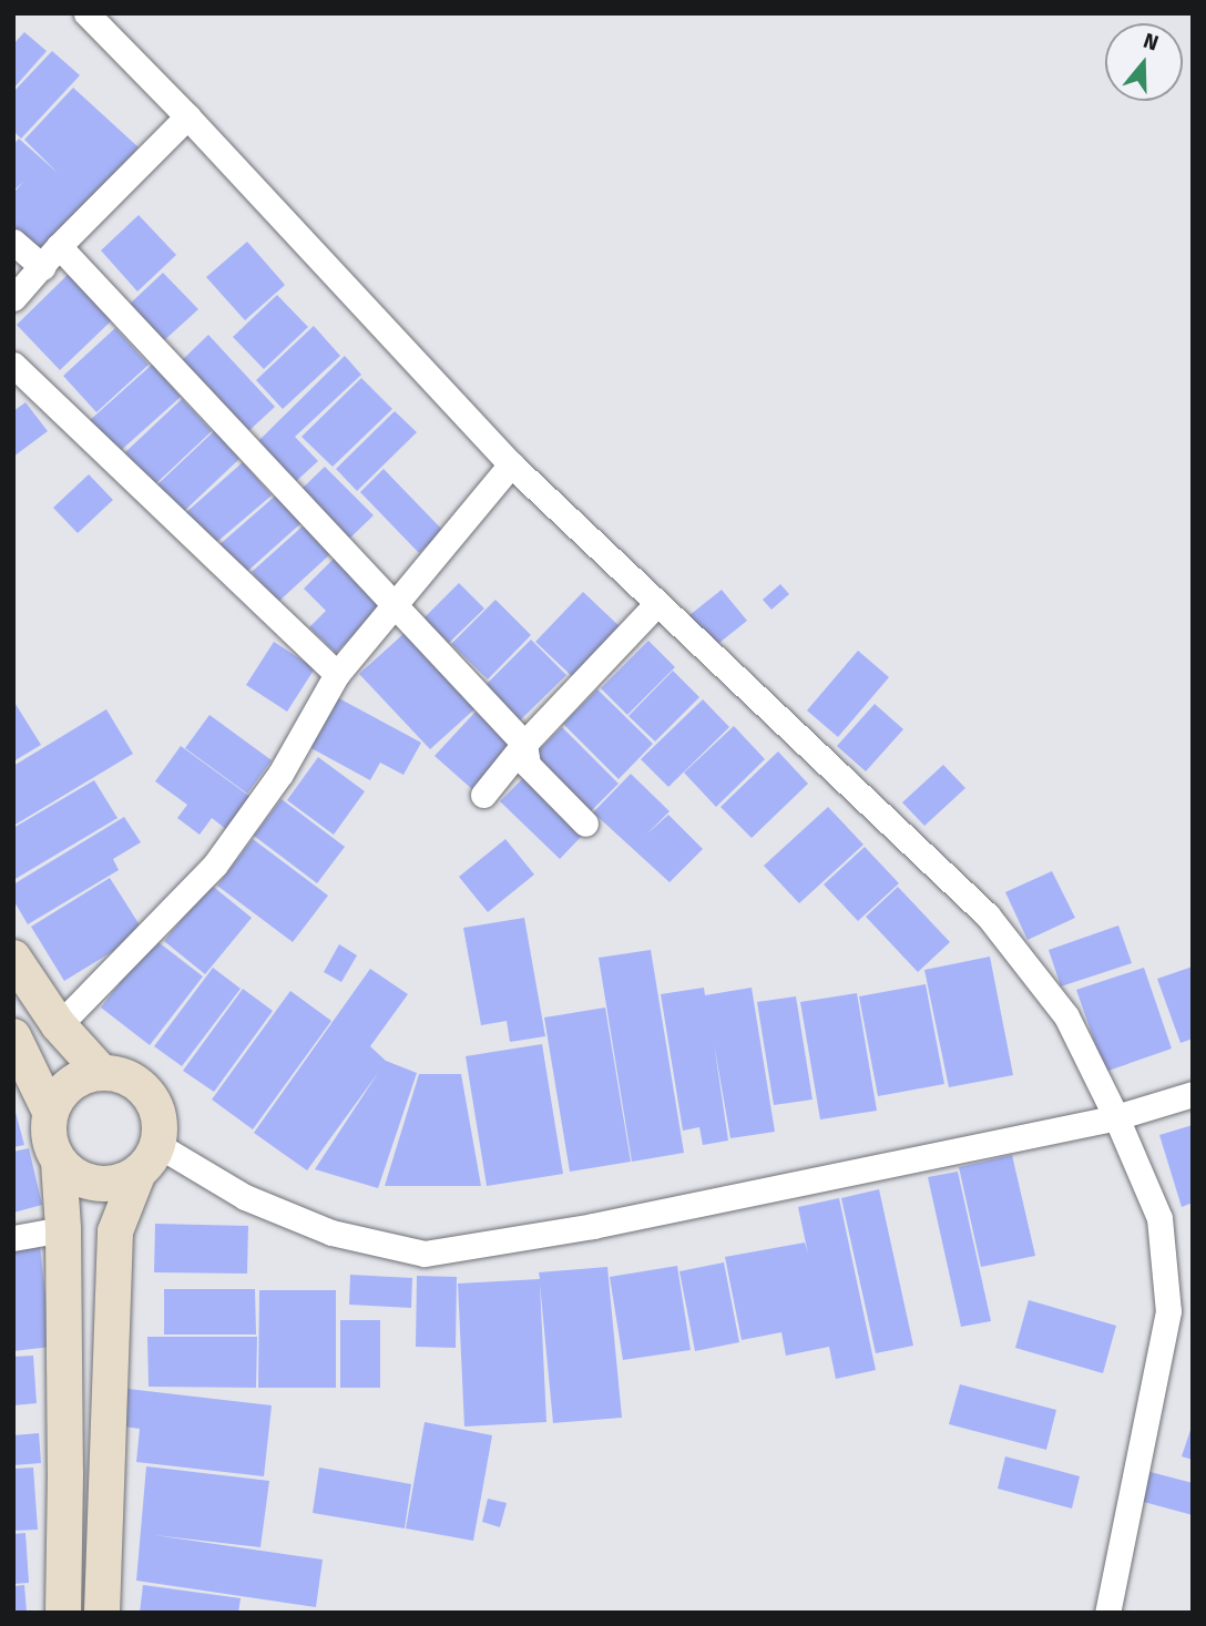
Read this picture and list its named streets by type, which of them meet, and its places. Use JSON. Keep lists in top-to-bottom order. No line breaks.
{"north":"top"}
